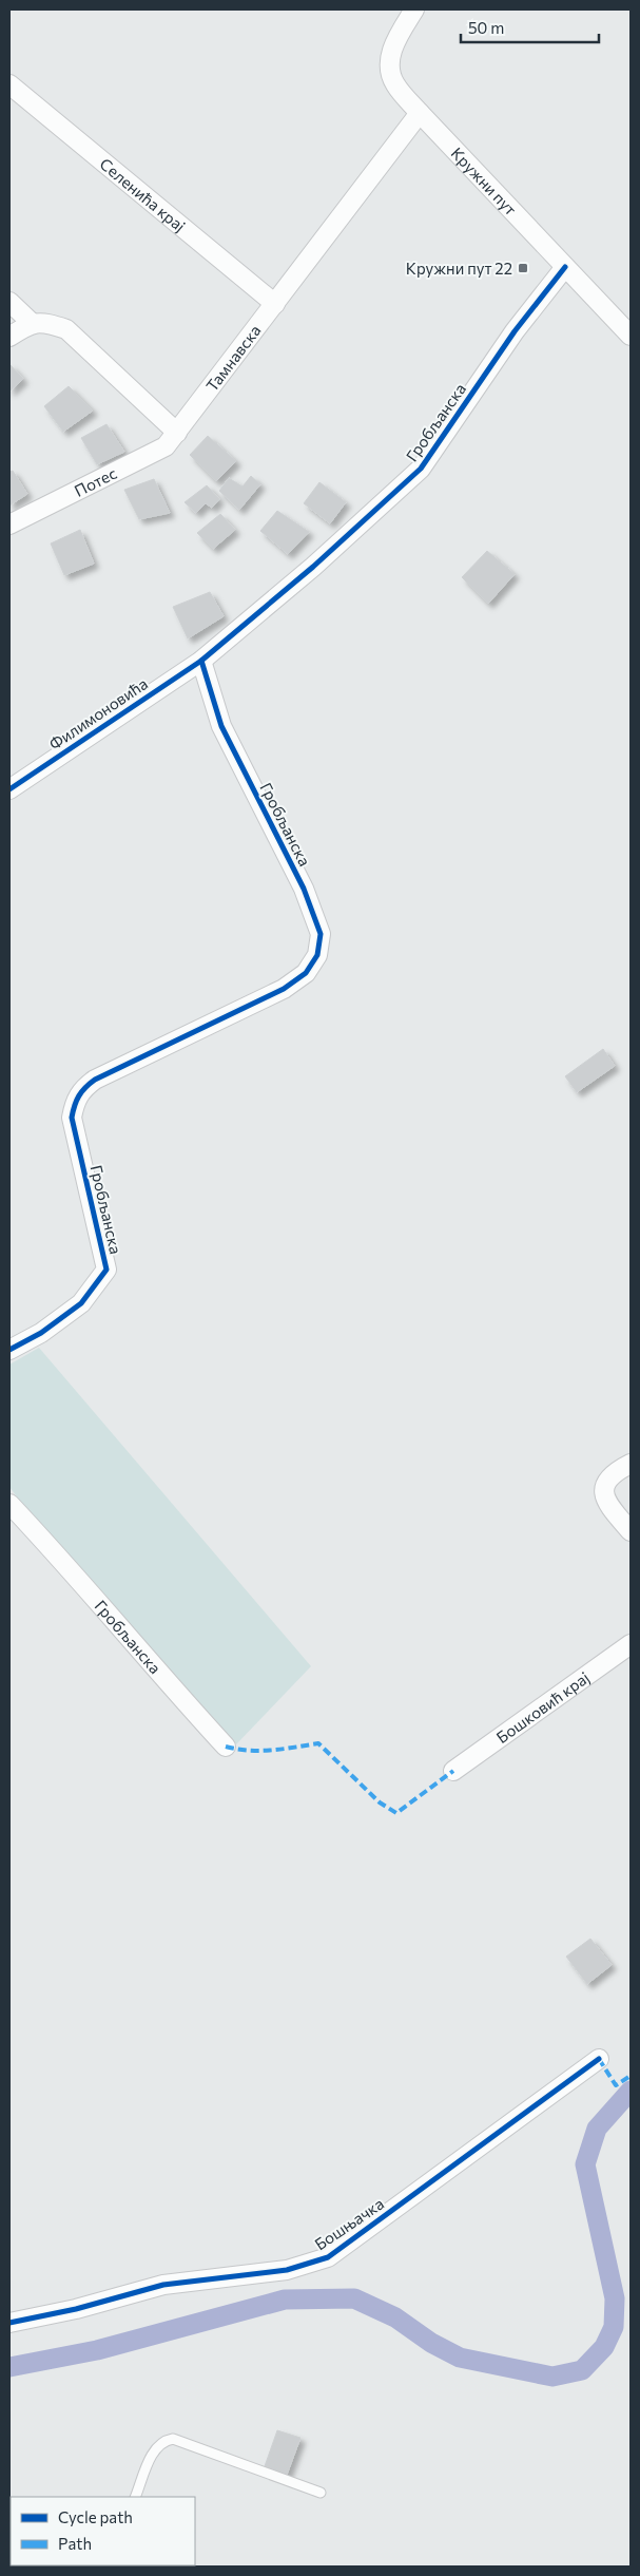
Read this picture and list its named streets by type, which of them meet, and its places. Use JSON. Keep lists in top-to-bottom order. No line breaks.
{"streets":{"street":["Кружни пут","Селенића крај","Тамнавска","Гробљанска","Потес","Филимоновића","Бошковић крај","Бошњачка"]},"crossings":[["Кружни пут","Тамнавска"],["Кружни пут","Гробљанска"],["Селенића крај","Тамнавска"],["Тамнавска","Потес"],["Гробљанска","Филимоновића"]],"places":{"transit":["Кружни пут 22"]},"legend":["Cycle path","Path"],"scale_bar":"50 m"}
